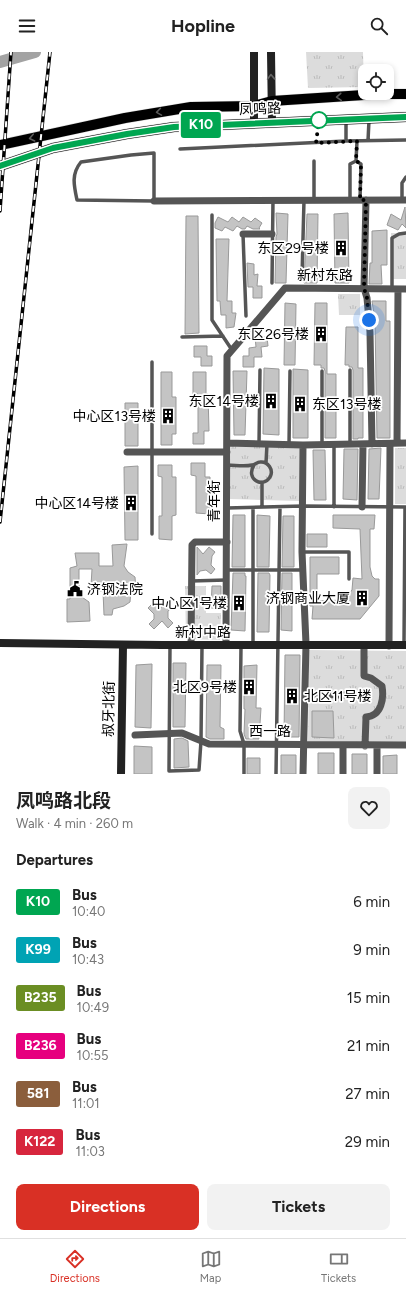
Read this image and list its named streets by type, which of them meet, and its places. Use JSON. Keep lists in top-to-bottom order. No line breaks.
{"streets":{"main road":["凤鸣路"],"street":["新村东路","青年街","新村中路","叔牙北街","西一路"]},"crossings":[["新村东路","青年街"],["青年街","新村中路"],["新村中路","叔牙北街"]],"places":{"building":["东区29号楼","东区26号楼","东区14号楼","东区13号楼","中心区13号楼","中心区14号楼","济钢商业大厦","中心区1号楼","北区9号楼","北区11号楼"],"public building":["济钢法院"]},"lines":["bus line K10"],"page":{"header":"Hopline","on_map":"K10","heading":[["凤鸣路北段","Walk · 4 min · 260 m"],"Departures"],"list":[{"mark":"K10","name":"Bus","note":"10:40","value":"6 min"},{"mark":"K99","name":"Bus","note":"10:43","value":"9 min"},{"mark":"B235","name":"Bus","note":"10:49","value":"15 min"},{"mark":"B236","name":"Bus","note":"10:55","value":"21 min"},{"mark":"581","name":"Bus","note":"11:01","value":"27 min"},{"mark":"K122","name":"Bus","note":"11:03","value":"29 min"}],"buttons":["Directions","Tickets"],"tabs":["Directions","Map","Tickets"]}}
